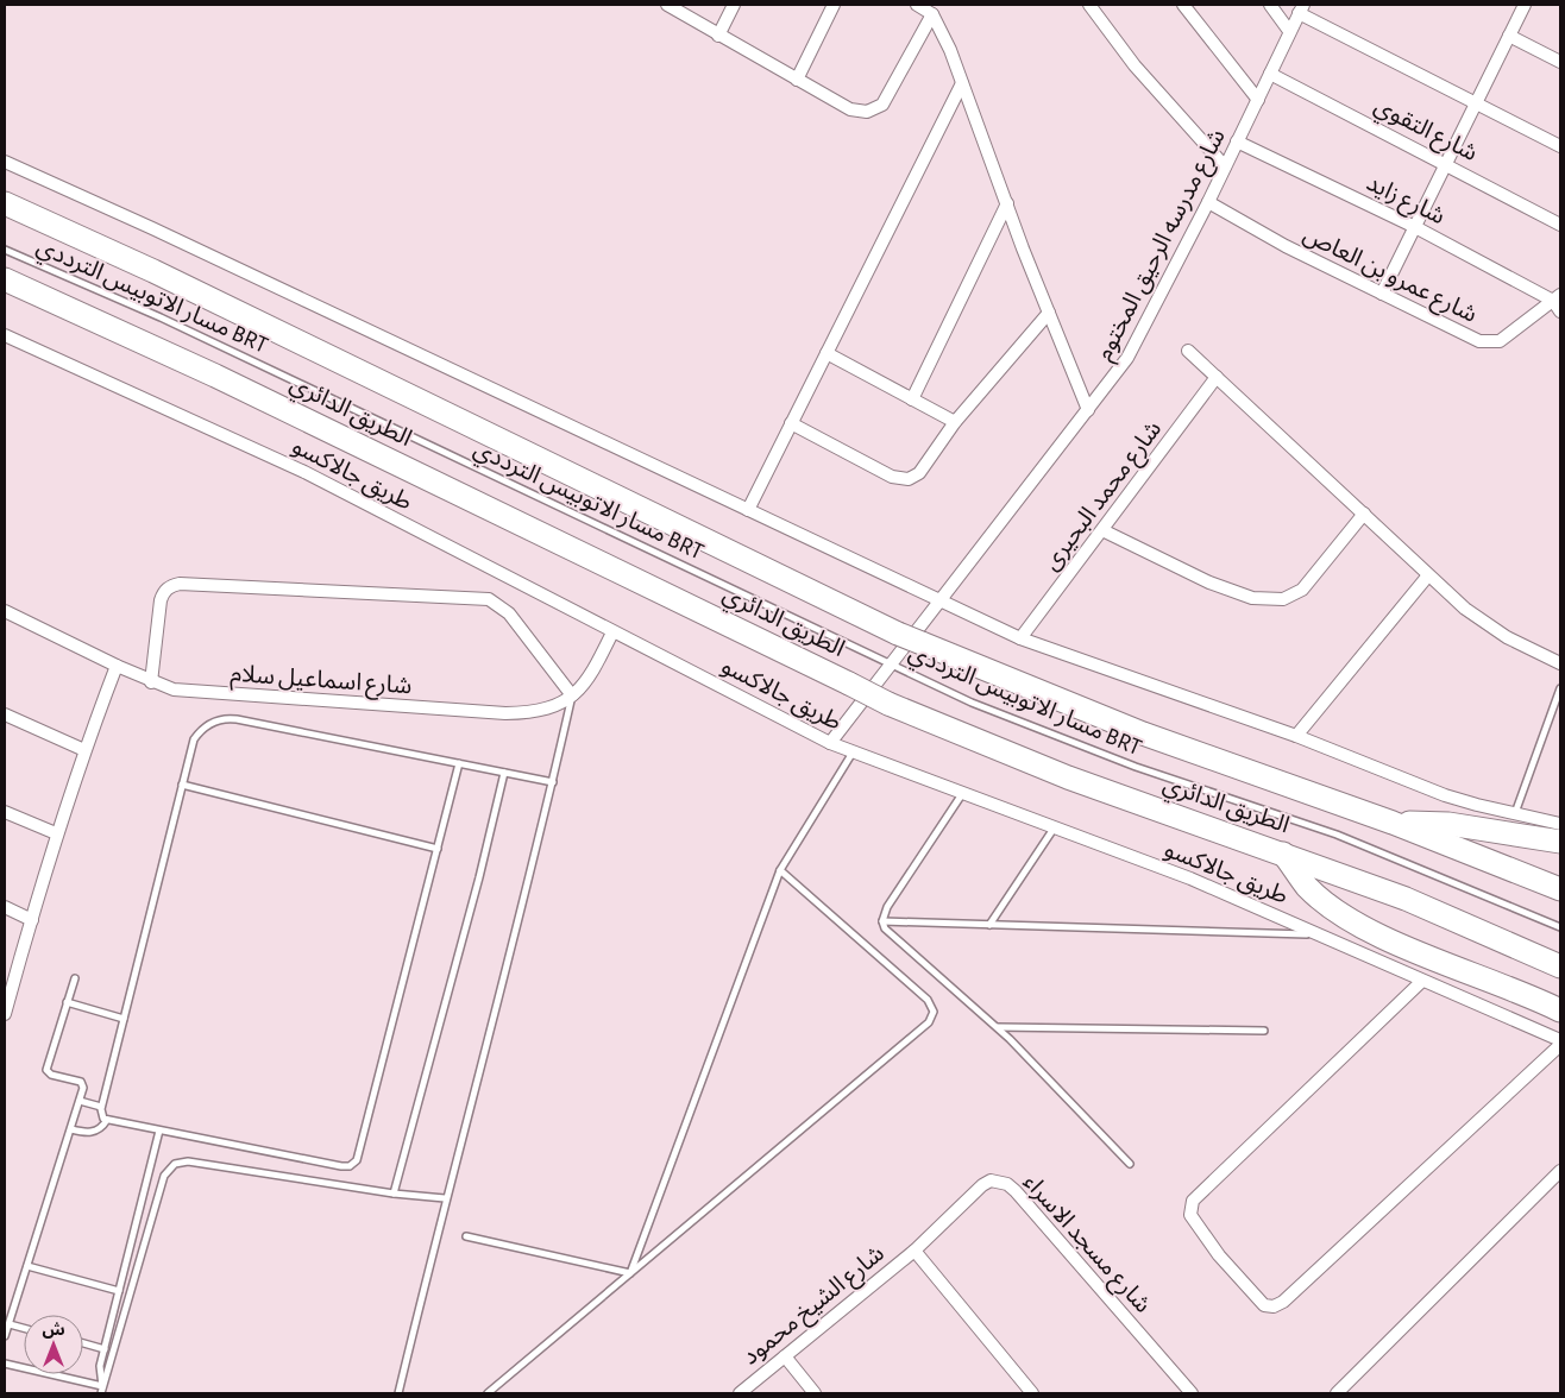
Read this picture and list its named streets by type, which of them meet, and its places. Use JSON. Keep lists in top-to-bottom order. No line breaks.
{"streets":{"highway":["الطريق الدائري"],"street":["شارع التقوي","شارع زايد","شارع مدرسه الرحيق المختوم","شارع عمرو بن العاص","طريق جالاكسو","شارع محمد البحيرى","شارع اسماعيل سلام","شارع مسجد الاسراء","شارع الشيخ محمود"],"lane":["مسار الاتوبيس الترددي BRT"]},"crossings":[["شارع التقوي","شارع مدرسه الرحيق المختوم"],["شارع زايد","شارع مدرسه الرحيق المختوم"],["شارع زايد","شارع عمرو بن العاص"],["شارع مدرسه الرحيق المختوم","شارع عمرو بن العاص"],["شارع مدرسه الرحيق المختوم","طريق جالاكسو"],["طريق جالاكسو","شارع اسماعيل سلام"],["شارع مسجد الاسراء","شارع الشيخ محمود"]],"north":"top"}
